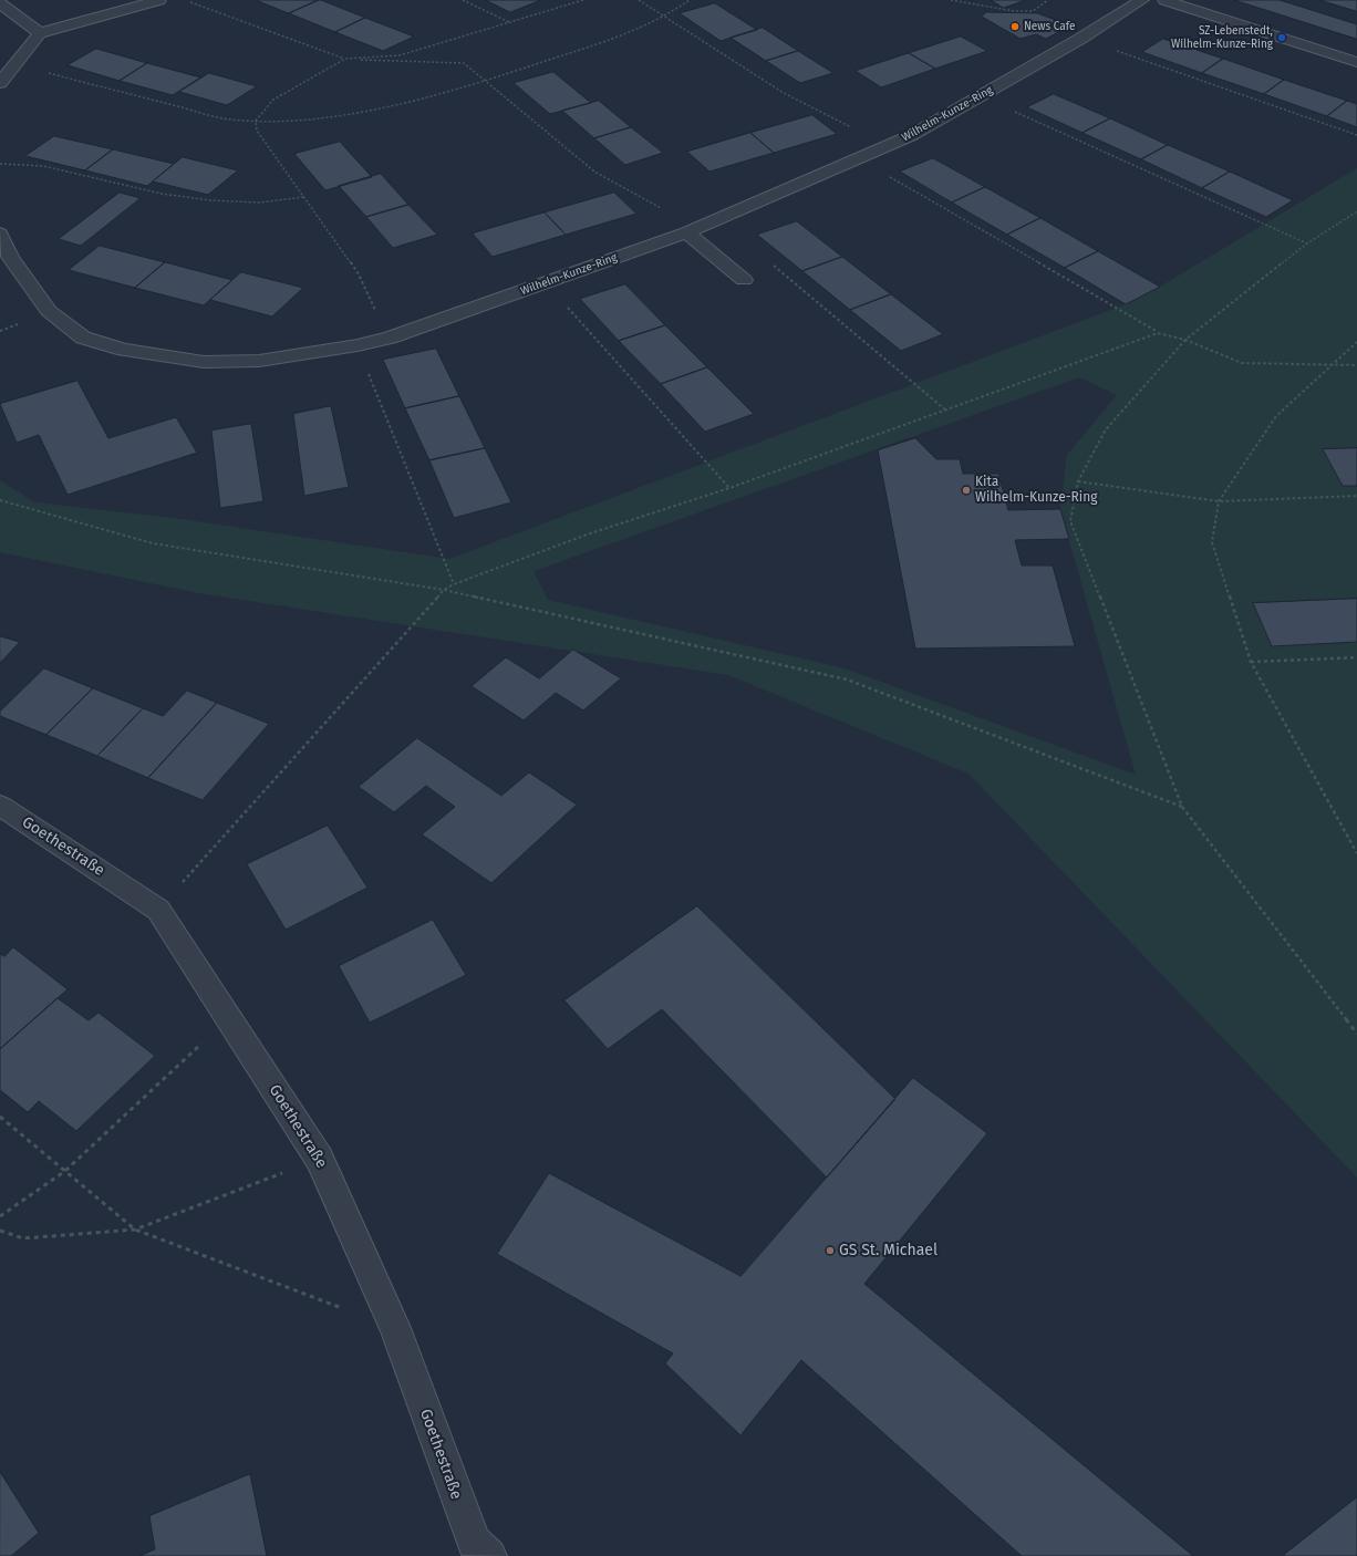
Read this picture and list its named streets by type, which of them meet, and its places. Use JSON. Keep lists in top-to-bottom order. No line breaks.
{"streets":{"street":["Wilhelm-Kunze-Ring","Goethestraße"]},"places":["News Cafe","SZ-Lebenstedt, Wilhelm-Kunze-Ring","Kita Wilhelm-Kunze-Ring","GS St. Michael"]}
